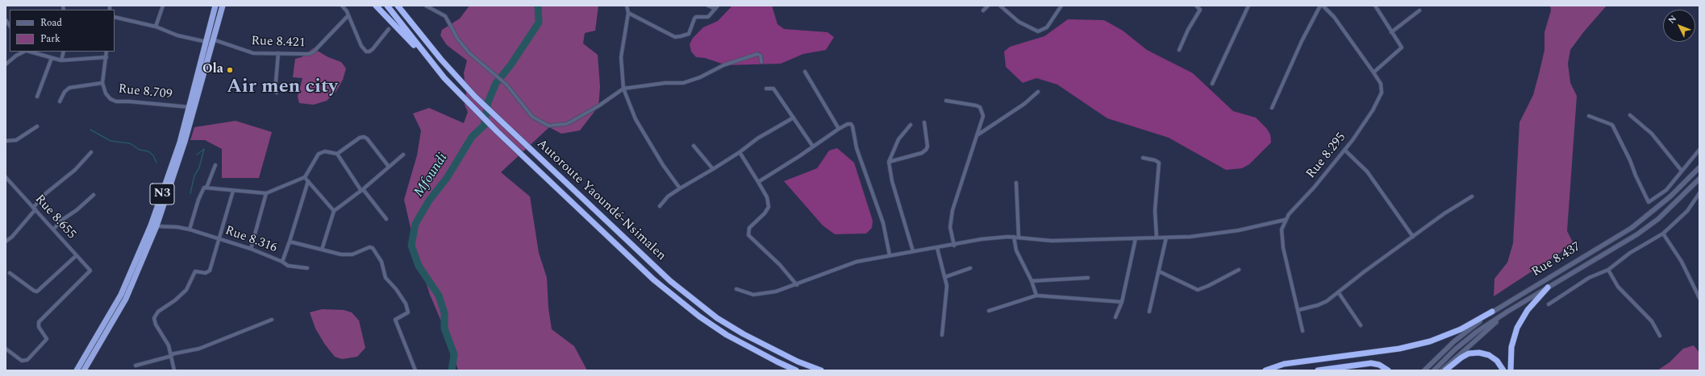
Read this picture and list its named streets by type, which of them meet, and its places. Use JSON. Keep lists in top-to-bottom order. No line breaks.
{"streets":{"highway":["N3","Autoroute Yaoundé-Nsimalen"],"main road":["Rue 8.437"],"street":["Rue 8.421","Rue 8.709","Rue 8.295","Rue 8.655","Rue 8.316"]},"crossings":[["Rue 8.421","N3"],["Rue 8.709","N3"],["N3","Rue 8.316"]],"districts":["Air men city"],"water":["Mfoundi"],"places":["Ola"],"legend":["Road","Park"],"north":"top left"}
